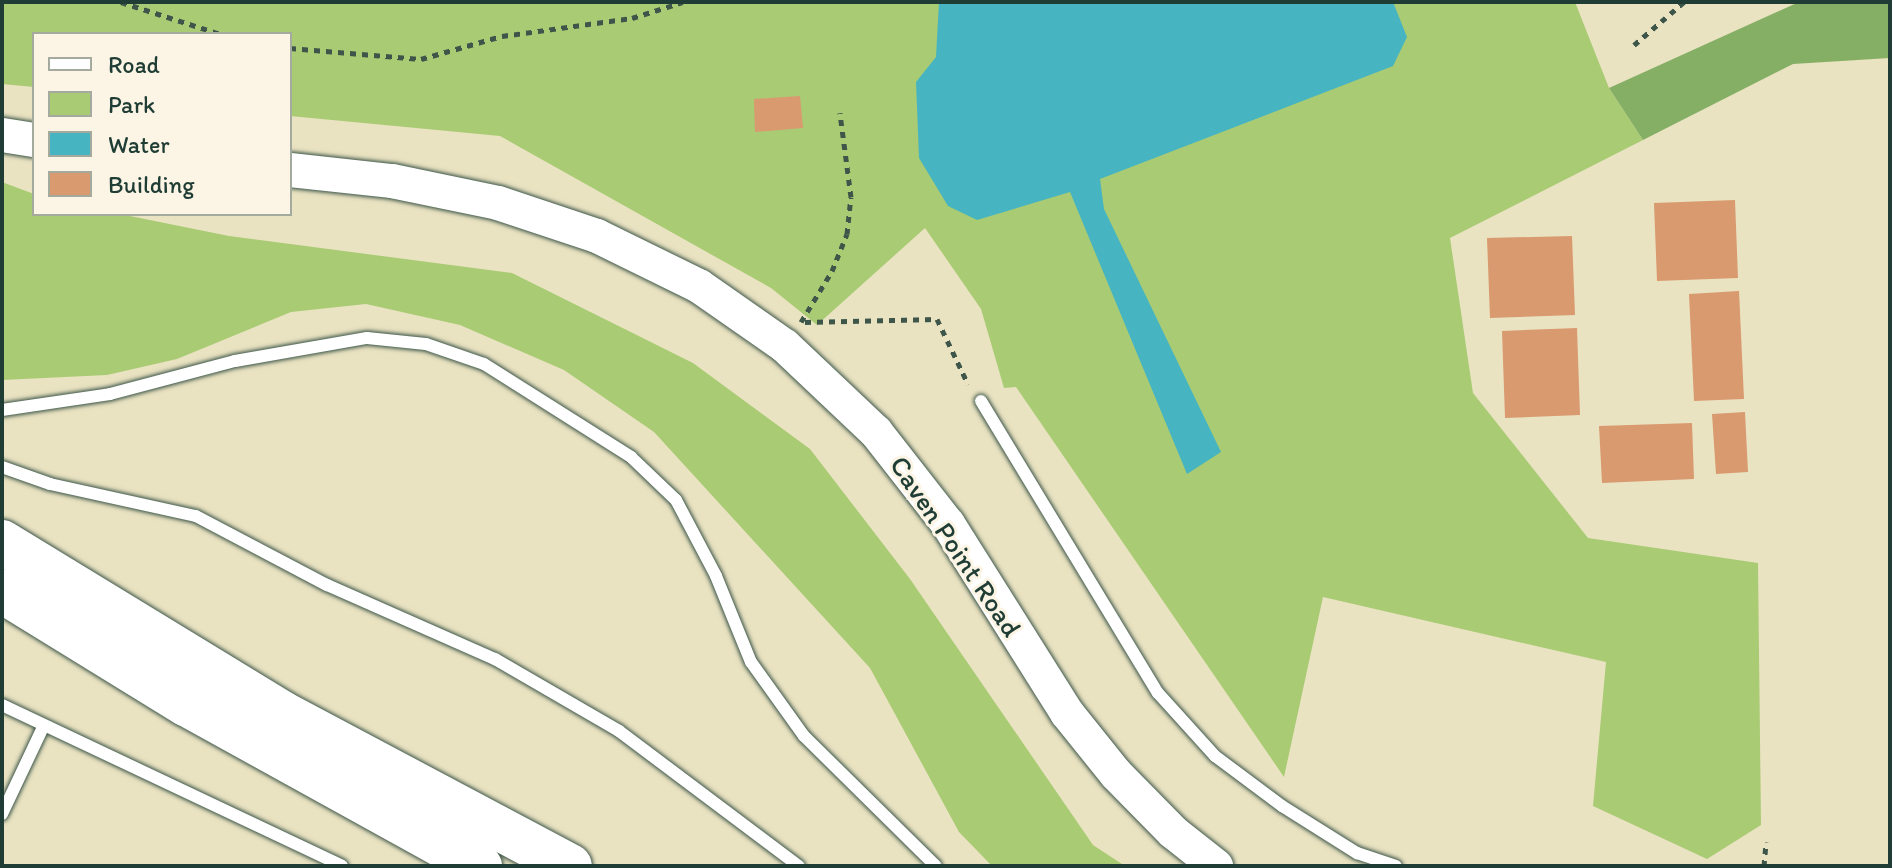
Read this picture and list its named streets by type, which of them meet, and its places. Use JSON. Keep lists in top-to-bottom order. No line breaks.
{"streets":{"street":["Caven Point Road"]},"legend":["Road","Park","Water","Building"]}
